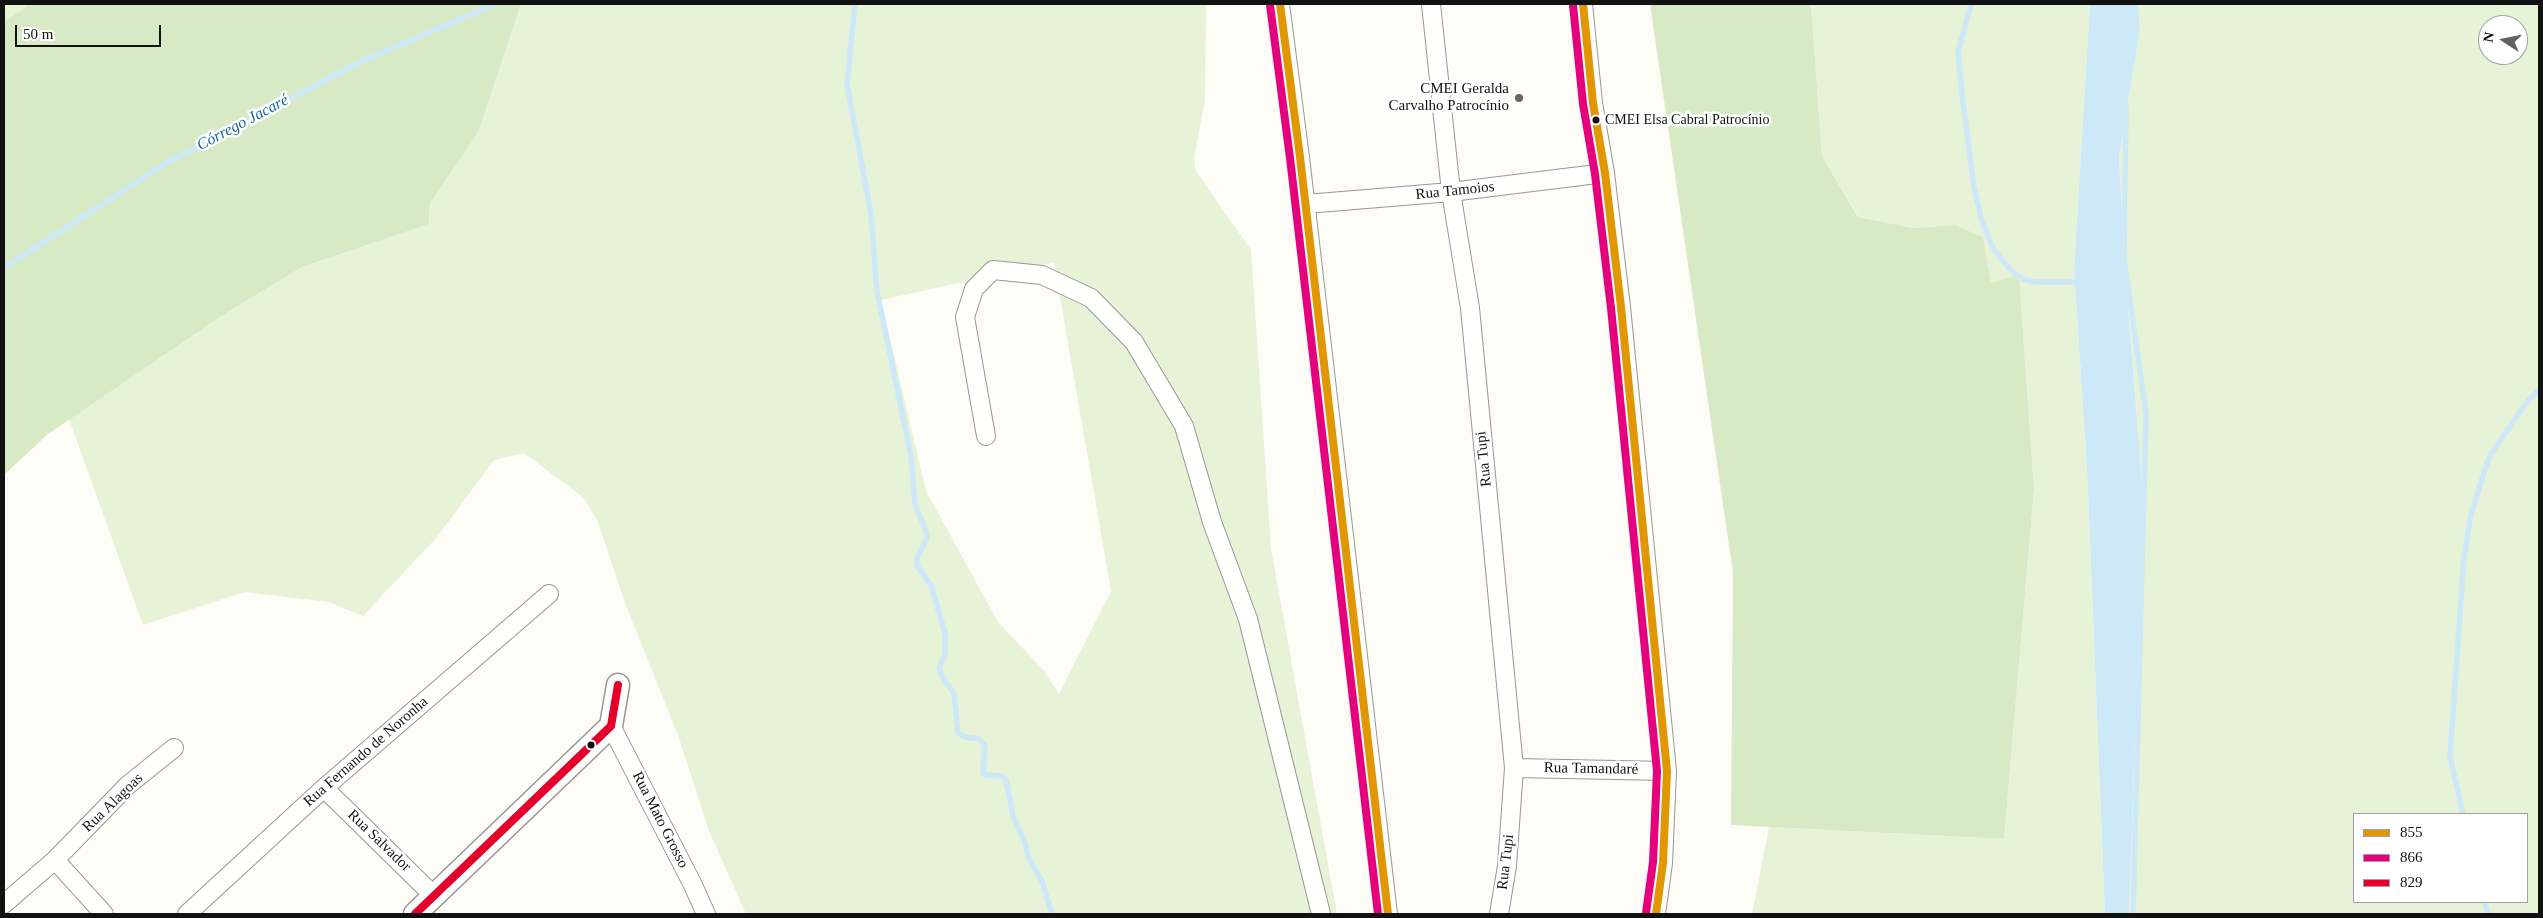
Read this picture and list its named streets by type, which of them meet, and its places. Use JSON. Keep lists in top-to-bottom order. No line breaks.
{"streets":{"street":["Rua Tamoios","Rua Tupi","Rua Fernando de Noronha","Rua Tamandaré","Rua Alagoas","Rua Mato Grosso","Rua Salvador"]},"crossings":[["Rua Tamoios","Rua Tupi"],["Rua Tupi","Rua Tamandaré"],["Rua Fernando de Noronha","Rua Salvador"]],"water":["Córrego Jacaré"],"places":["CMEI Geralda Carvalho Patrocínio","CMEI Elsa Cabral Patrocínio"],"lines":["transit line 855","transit line 866","transit line 829"],"legend":["855","866","829"],"scale_bar":"50 m","north":"left"}
